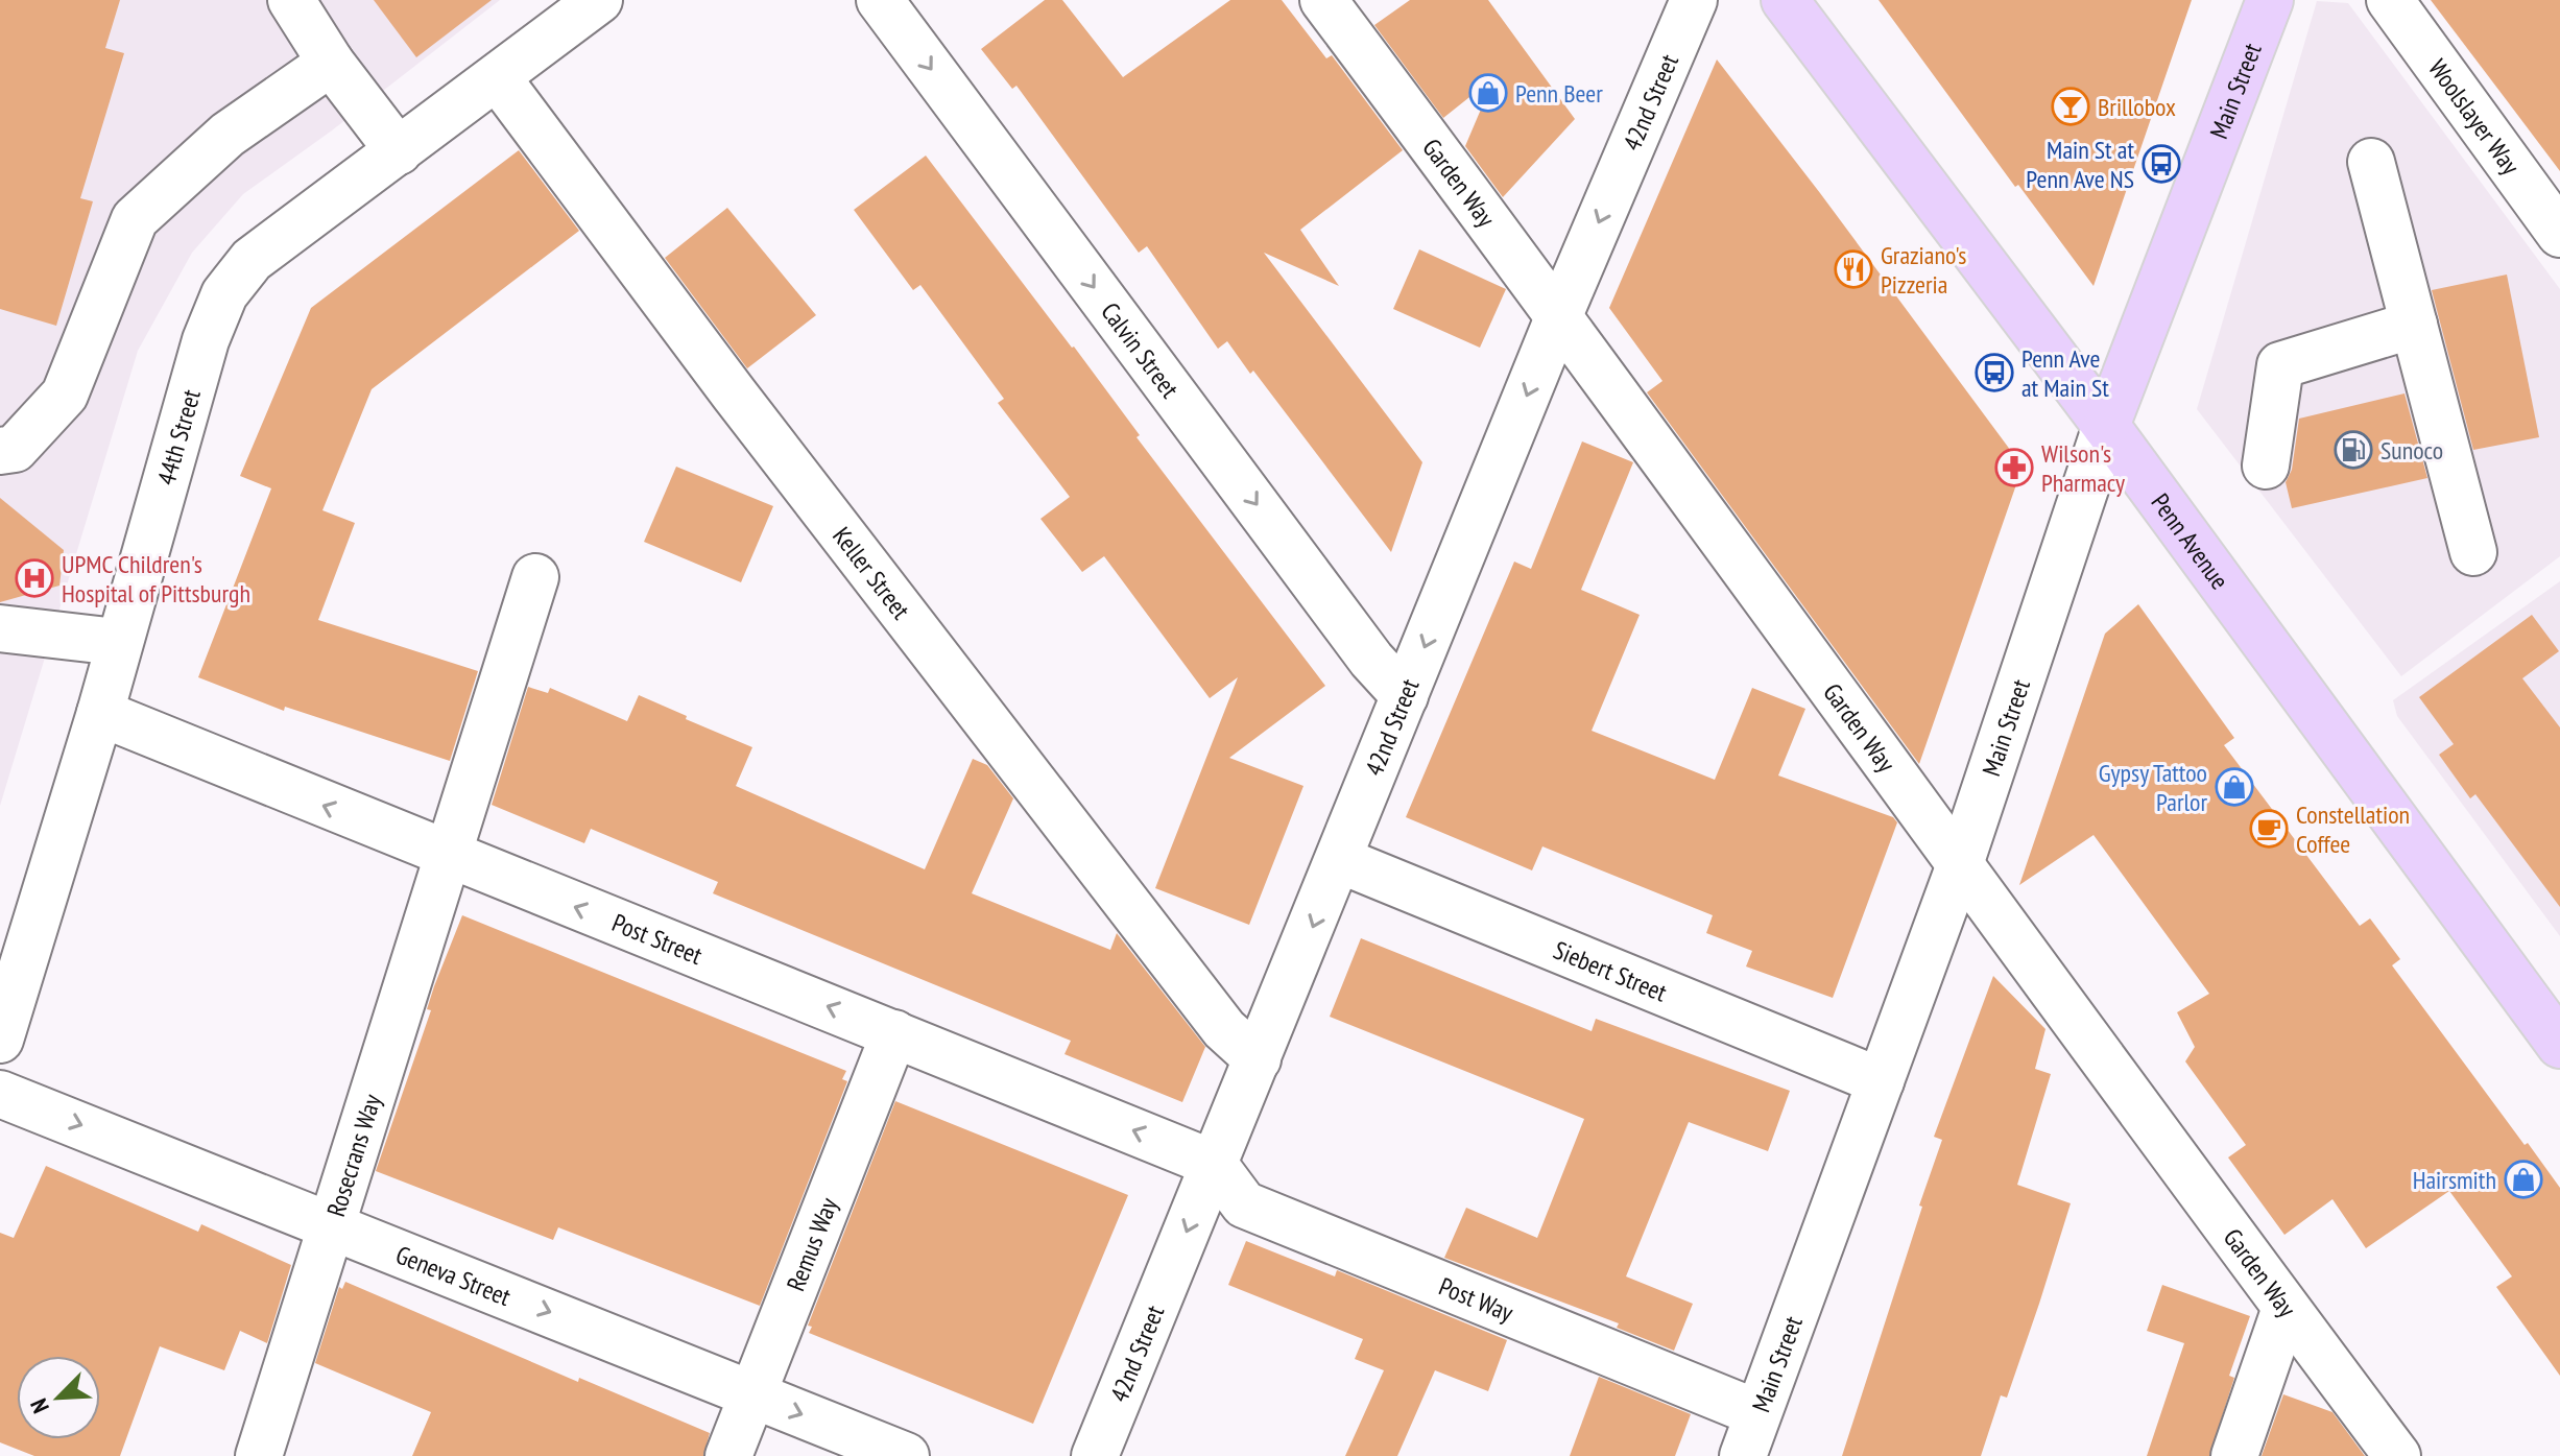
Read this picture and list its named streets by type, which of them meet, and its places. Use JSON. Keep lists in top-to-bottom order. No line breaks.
{"streets":{"main road":["Main Street","Penn Avenue"],"street":["42nd Street","Woolslayer Way","Garden Way","Calvin Street","44th Street","Keller Street","Post Street","Siebert Street","Rosecrans Way","Remus Way","Geneva Street","Post Way"]},"crossings":[["Main Street","Garden Way"],["Main Street","Penn Avenue"],["Main Street","Siebert Street"],["Main Street","Post Way"],["42nd Street","Garden Way"],["42nd Street","Calvin Street"],["42nd Street","Keller Street"],["42nd Street","Post Street"],["42nd Street","Siebert Street"],["42nd Street","Post Way"],["44th Street","Keller Street"],["44th Street","Post Street"],["Post Street","Rosecrans Way"],["Post Street","Remus Way"],["Post Street","Post Way"],["Rosecrans Way","Geneva Street"],["Remus Way","Geneva Street"]],"one_way":["42nd Street","Calvin Street","Post Street","Geneva Street"],"places":{"shop":["Penn Beer","Gypsy Tattoo Parlor","Hairsmith"],"bar":["Brillobox"],"bus stop":["Main St at Penn Ave NS","Penn Ave at Main St"],"restaurant":["Graziano's Pizzeria"],"fuel station":["Sunoco"],"pharmacy":["Wilson's Pharmacy"],"hospital":["UPMC Children's Hospital of Pittsburgh"],"cafe":["Constellation Coffee"]},"north":"bottom left"}
